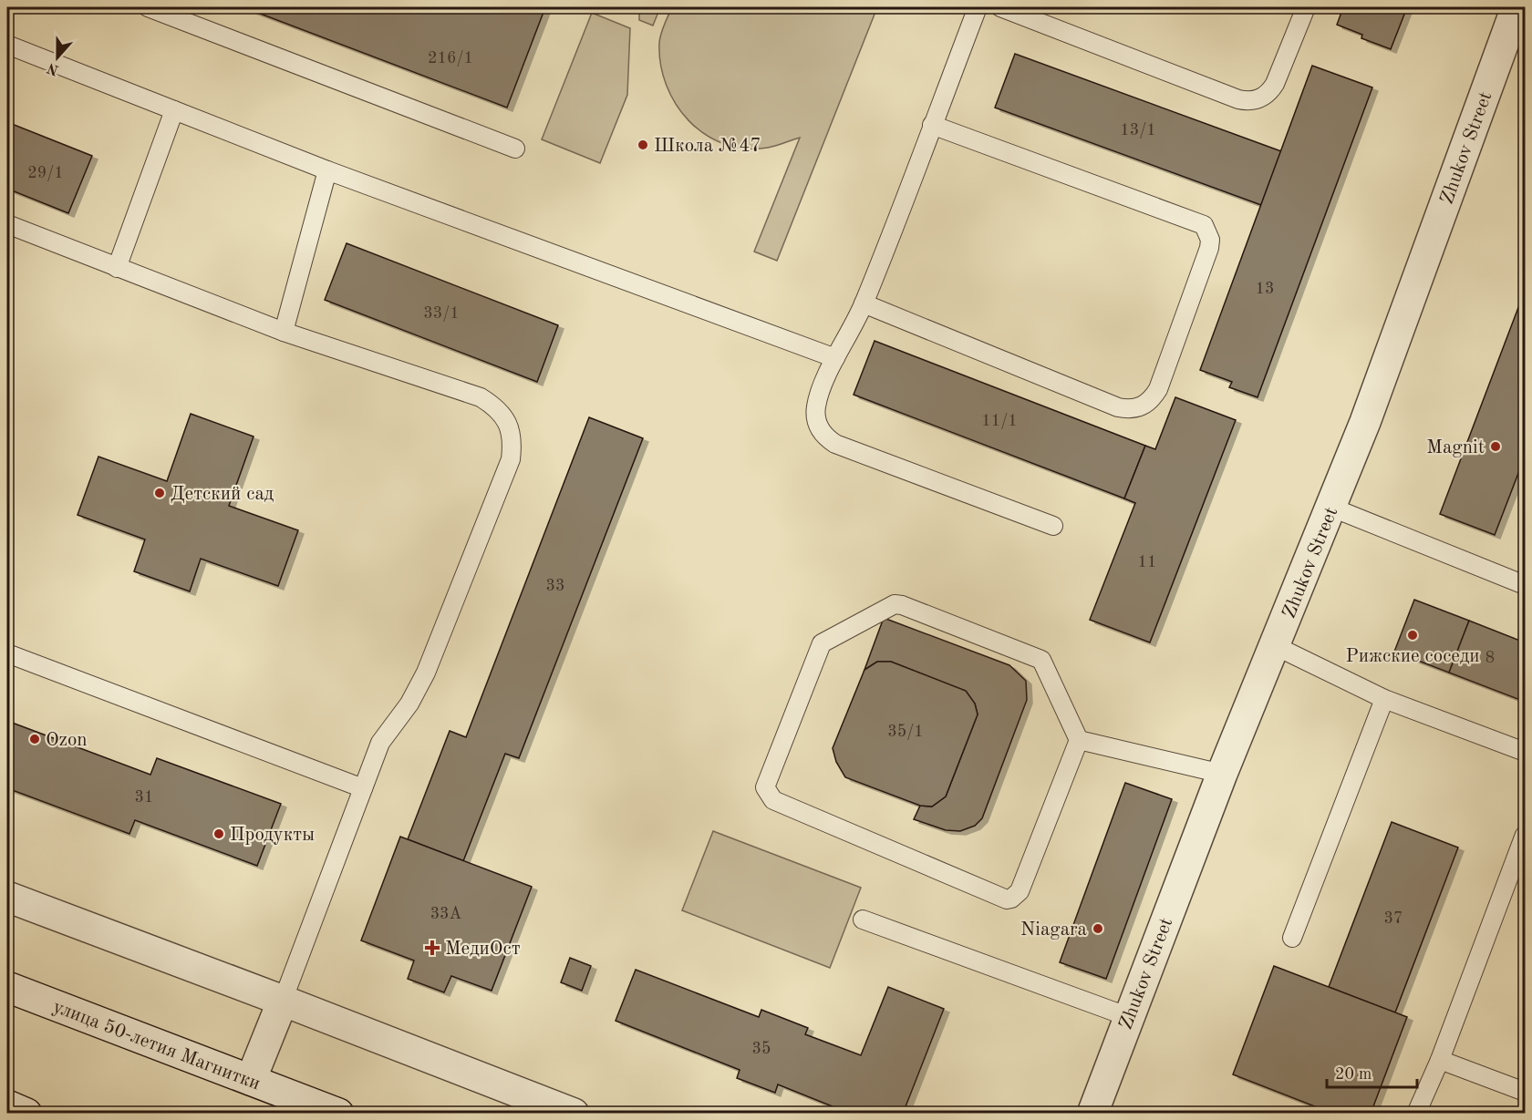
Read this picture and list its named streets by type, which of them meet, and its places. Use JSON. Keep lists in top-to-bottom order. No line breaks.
{"streets":{"street":["Zhukov Street","улица 50-летия Магнитки"]},"places":{"other":["Школа №47","Magnit","Детский сад","Рижские соседи","Ozon","Продукты","Niagara"],"health":["МедиОст"]},"house_numbers":["216/1","13/1","29/1","13","33/1","11/1","11","33","8","35/1","31","33А","37","35"],"scale_bar":"20 m","north":"bottom"}
